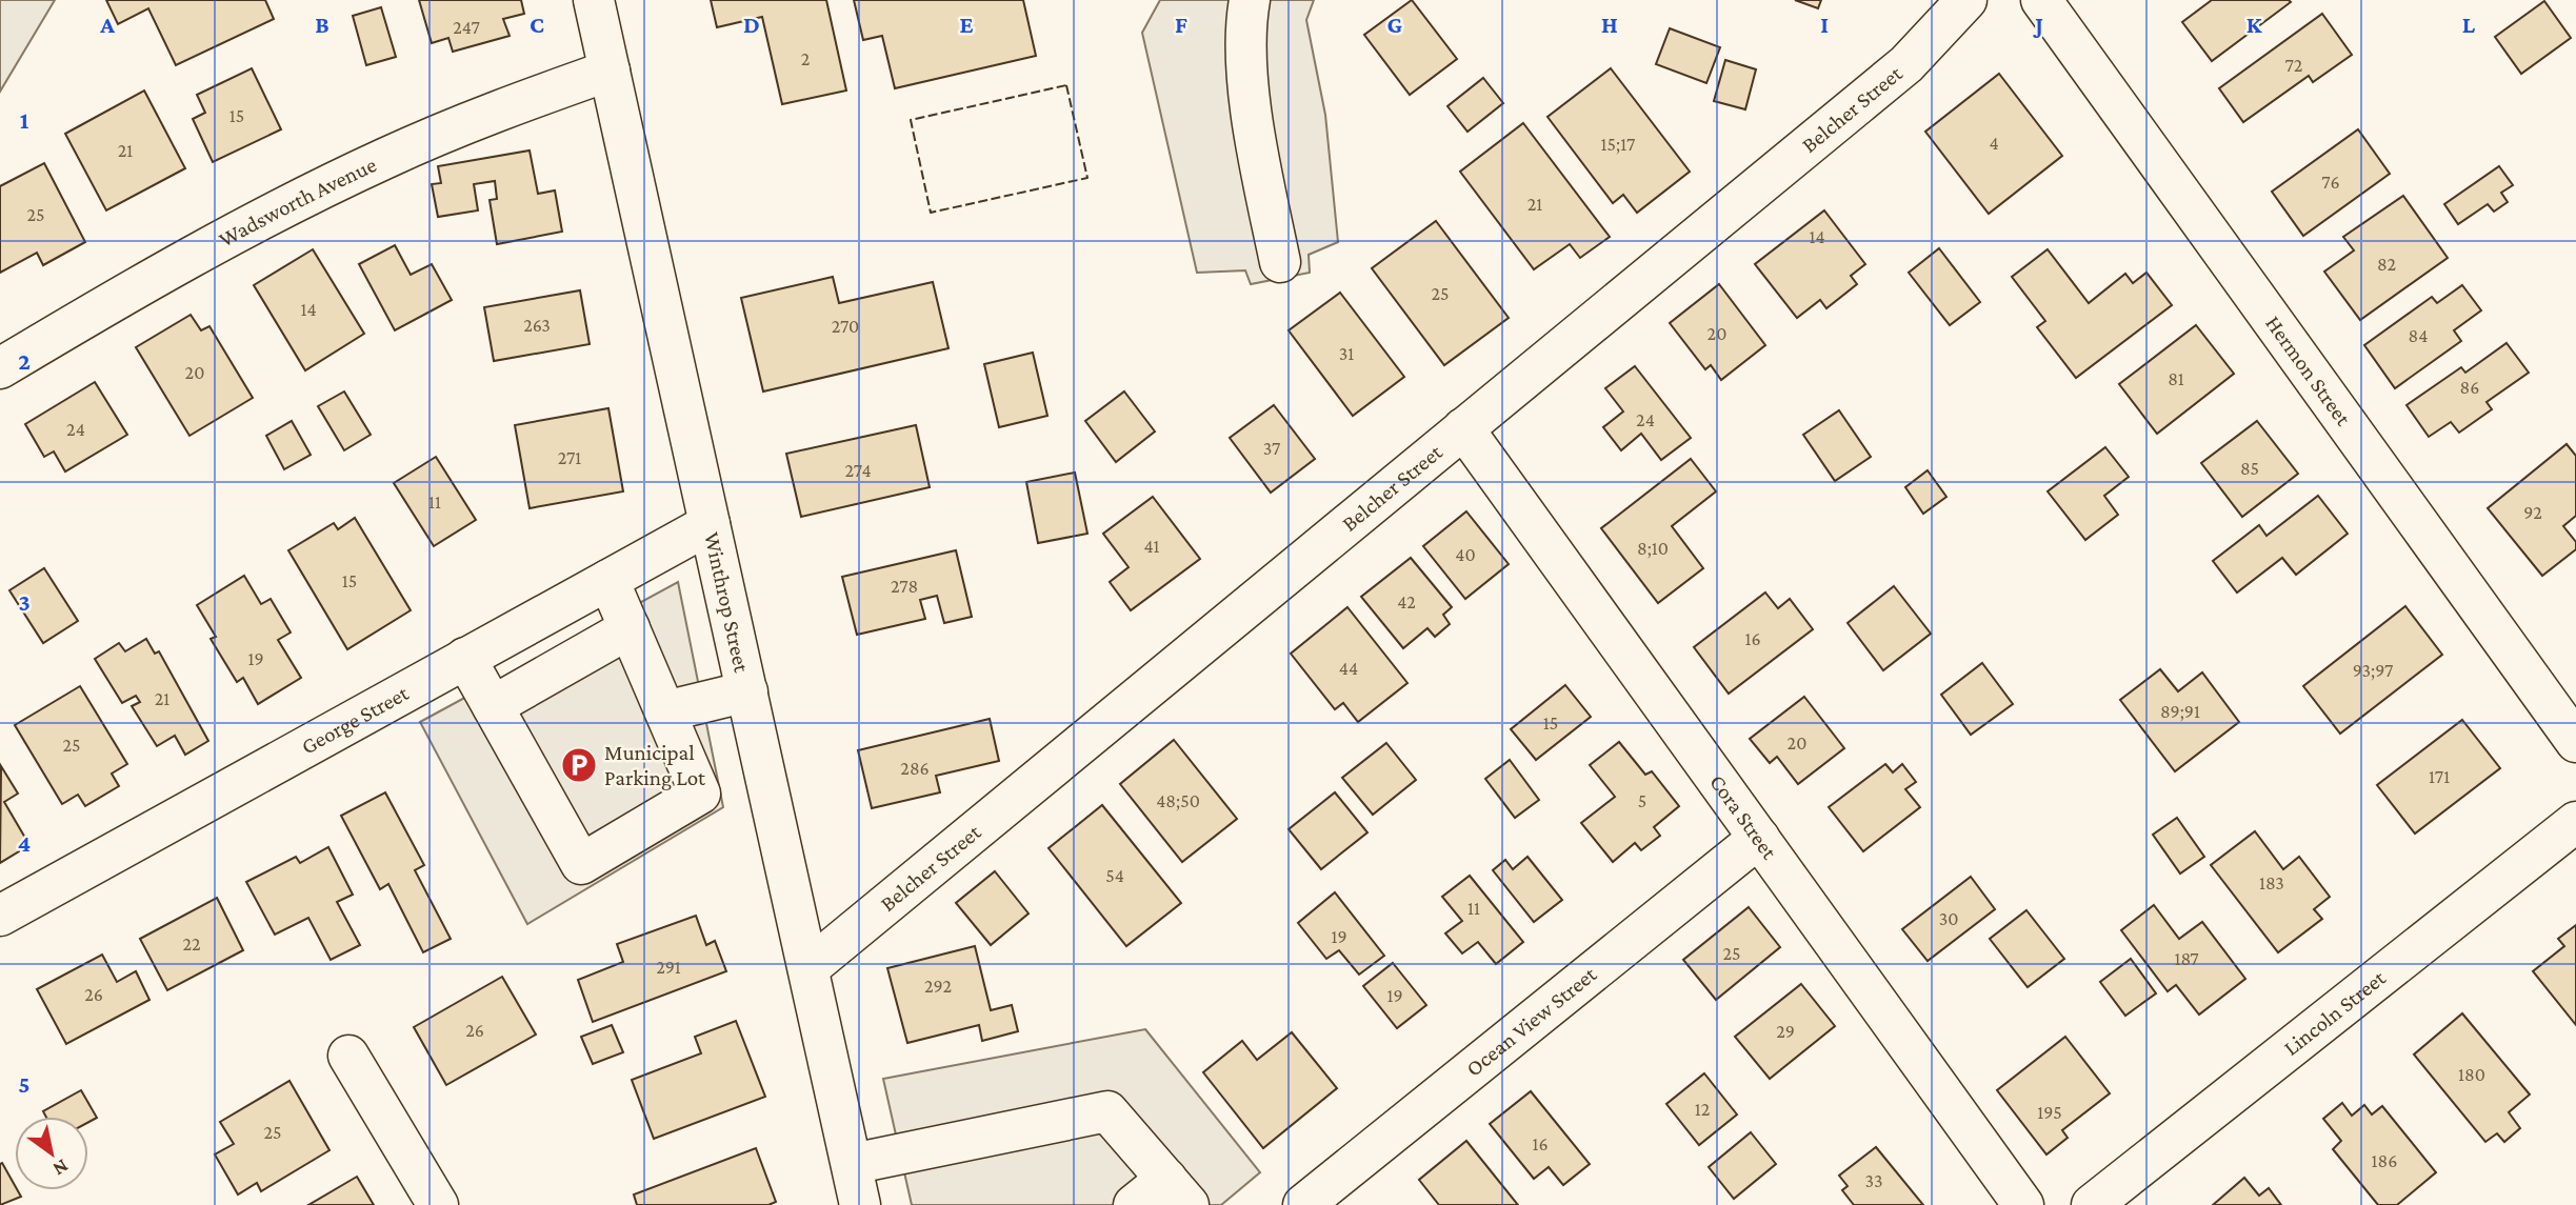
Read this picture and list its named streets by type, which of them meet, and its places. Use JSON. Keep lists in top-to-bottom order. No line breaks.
{"streets":{"street":["Belcher Street","Wadsworth Avenue","Hermon Street","Winthrop Street","George Street","Cora Street","Lincoln Street","Ocean View Street"]},"crossings":[["Belcher Street","Winthrop Street"],["Belcher Street","Cora Street"],["Wadsworth Avenue","Winthrop Street"],["Winthrop Street","George Street"],["Cora Street","Ocean View Street"]],"places":{"parking":["Municipal Parking Lot"]},"house_numbers":["247","2","72","15","4","15;17","21","76","21","25","14","82","25","14","263","270","20","84","31","20","81","86","24","24","37","271","85","274","11","92","41","8;10","40","15","278","42","16","19","44","93;97","21","89;91","15","20","25","286","171","48;50","5","54","183","11","30","19","22","25","187","291","292","26","19","26","29","180","12","195","25","16","186","33"],"north":"bottom right","grid":{"columns":["A","B","C","D","E","F","G","H","I","J","K","L"],"rows":["1","2","3","4","5"]}}
